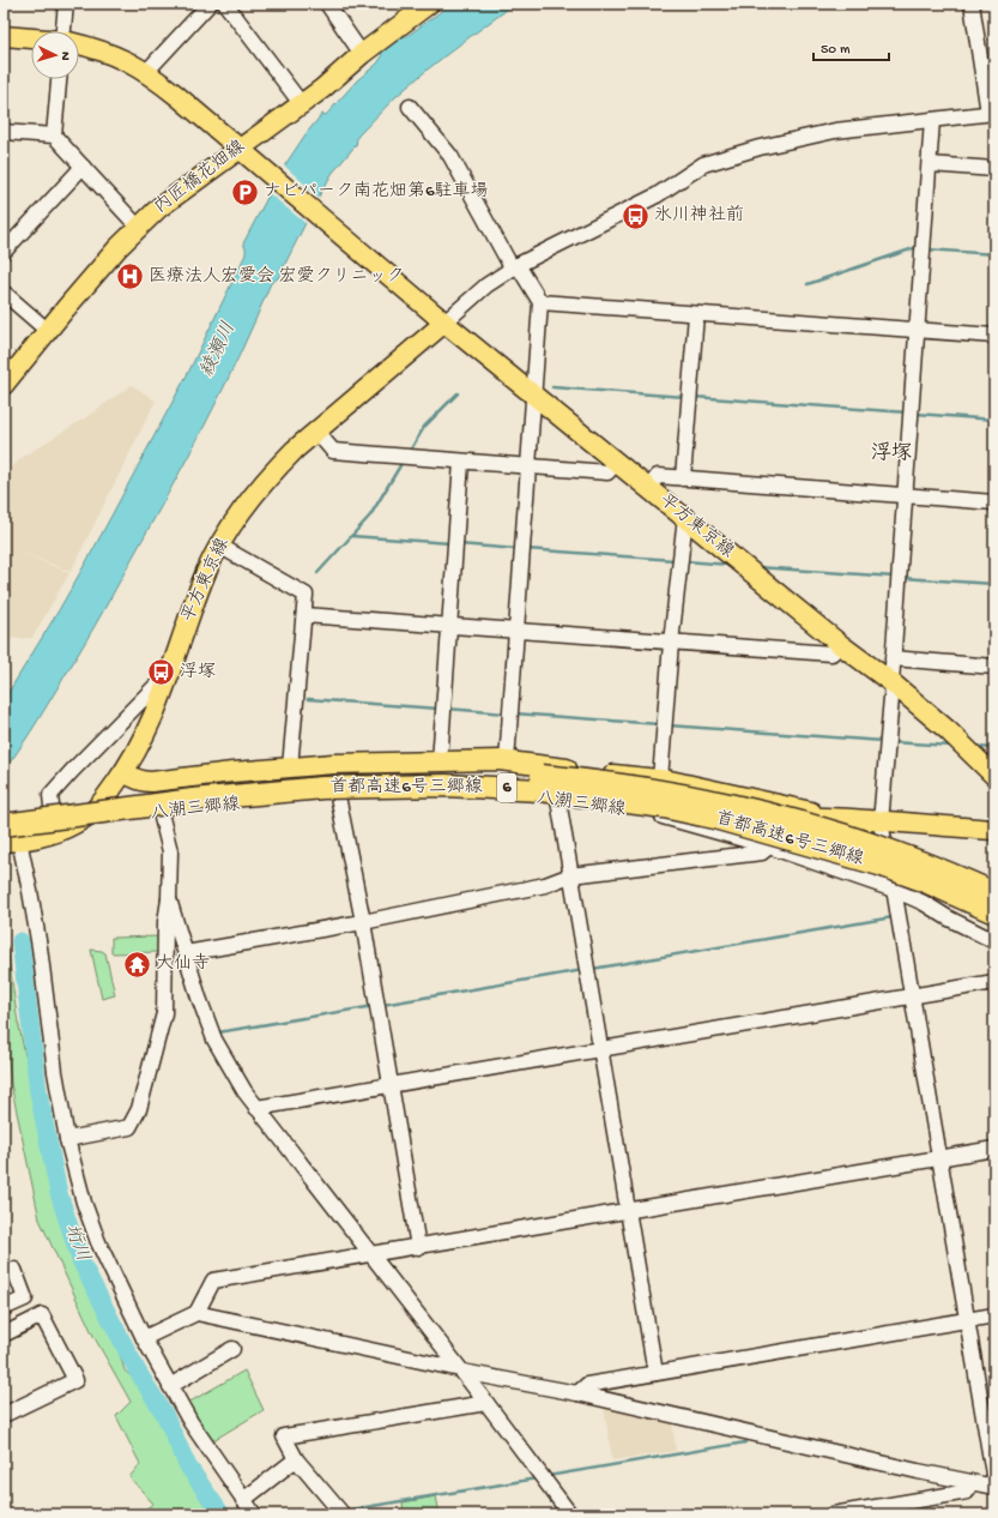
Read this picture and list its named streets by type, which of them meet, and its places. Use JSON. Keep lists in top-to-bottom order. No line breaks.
{"streets":{"highway":["首都高速6号三郷線","6"],"main road":["内匠橋花畑線","平方東京線","八潮三郷線"]},"crossings":[["内匠橋花畑線","平方東京線"],["平方東京線","八潮三郷線"],["首都高速6号三郷線","八潮三郷線"]],"districts":["浮塚"],"water":["綾瀬川","垳川"],"places":{"parking":["ナビパーク南花畑第6駐車場"],"bus stop":["氷川神社前","浮塚"],"hospital":["医療法人宏愛会 宏愛クリニック"],"temple":["大仙寺"]},"scale_bar":"50 m","north":"right"}
